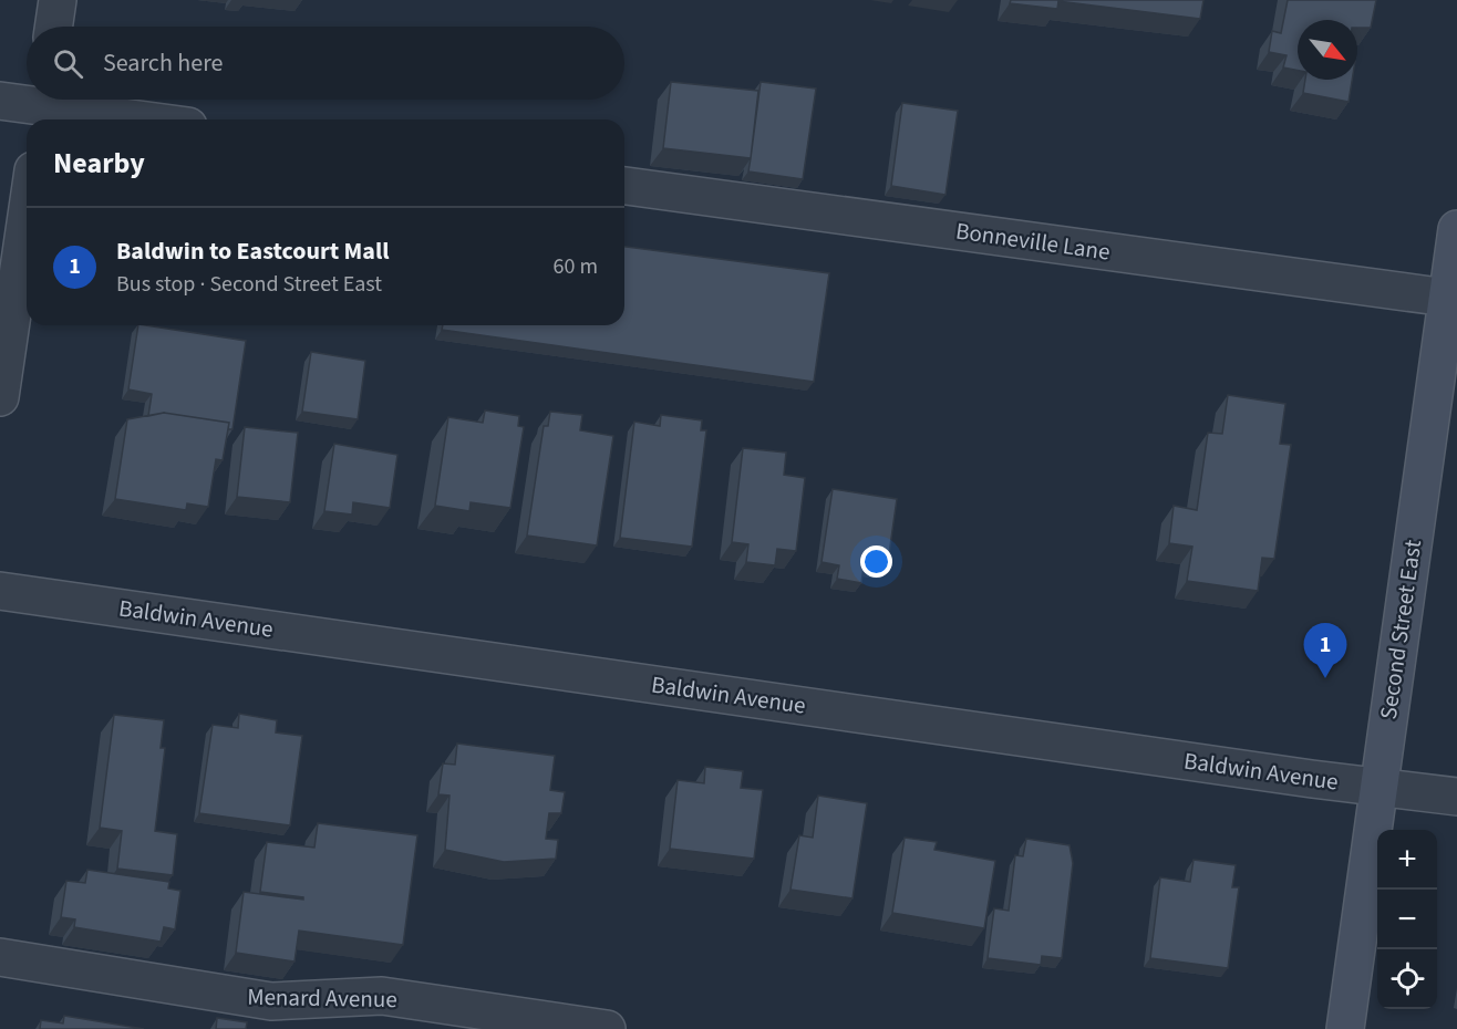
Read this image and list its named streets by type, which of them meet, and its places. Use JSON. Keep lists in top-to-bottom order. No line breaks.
{"streets":{"main road":["Second Street East"],"street":["Bonneville Lane","Baldwin Avenue","Menard Avenue"]},"crossings":[["Bonneville Lane","Second Street East"],["Baldwin Avenue","Second Street East"]],"north":"bottom right","page":{"search":"Search here","heading":"Nearby","list":[{"mark":"1","name":"Baldwin to Eastcourt Mall","note":"Bus stop · Second Street East","value":"60 m"}],"pins":"1","map_buttons":["+","−"]}}
